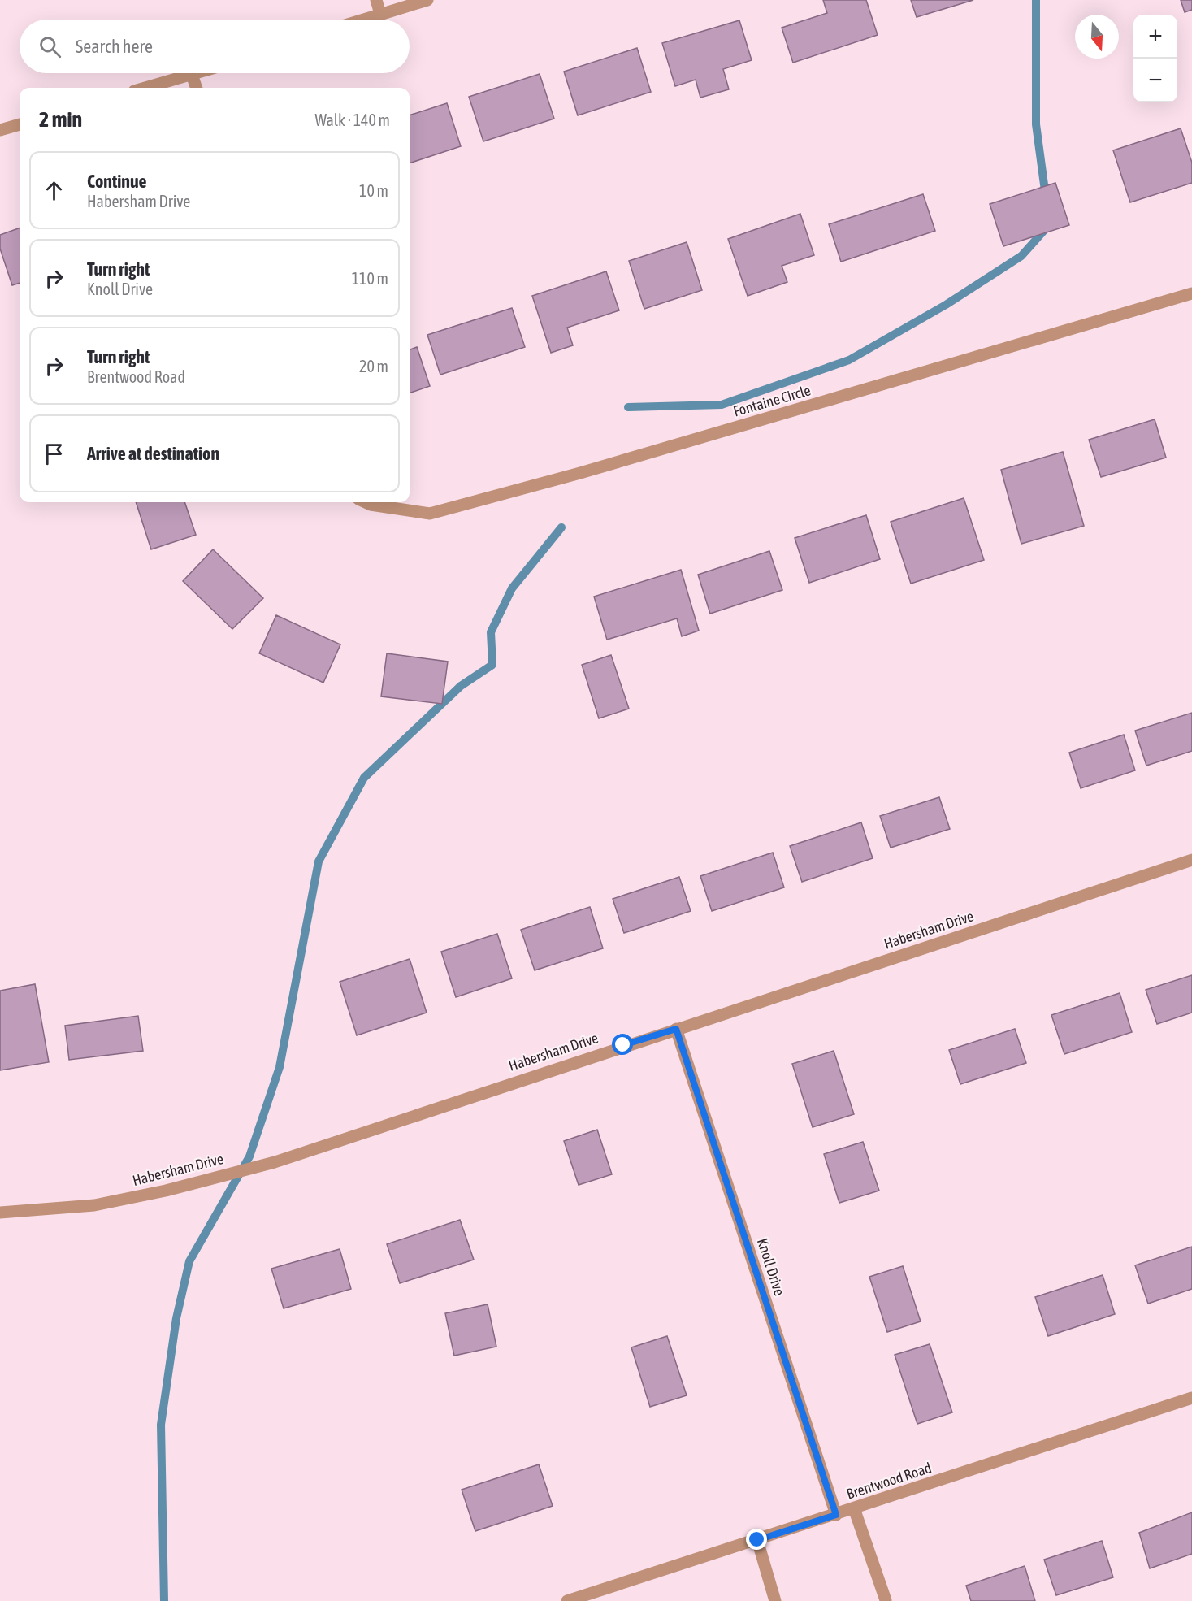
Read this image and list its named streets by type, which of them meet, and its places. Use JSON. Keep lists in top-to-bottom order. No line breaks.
{"streets":{"street":["Fontaine Circle","Habersham Drive","Knoll Drive","Brentwood Road"]},"crossings":[["Habersham Drive","Knoll Drive"],["Knoll Drive","Brentwood Road"]],"north":"bottom","page":{"map_buttons":["+","−"],"search":"Search here","heading":["2 min","Walk · 140 m"],"list":[["Continue","Habersham Drive","10 m"],["Turn right","Knoll Drive","110 m"],["Turn right","Brentwood Road","20 m"],"Arrive at destination"]}}
